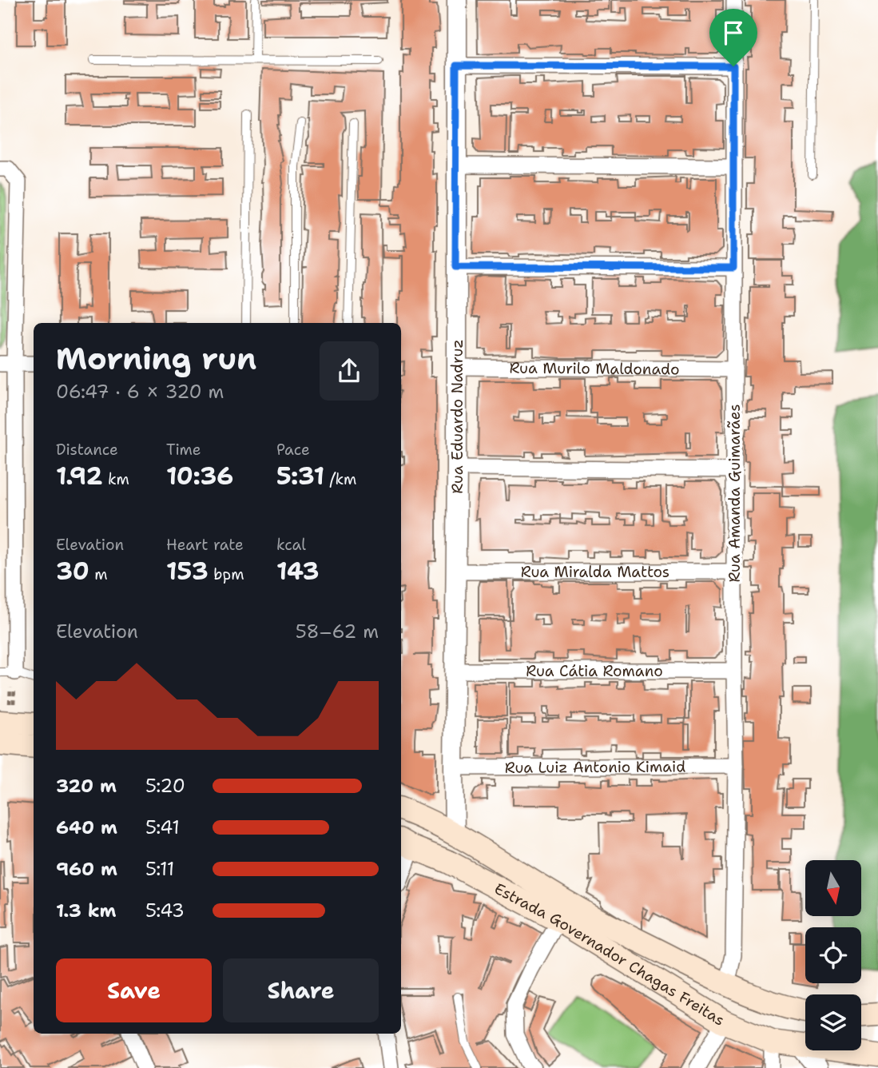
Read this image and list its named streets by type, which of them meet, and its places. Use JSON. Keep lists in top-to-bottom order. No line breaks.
{"streets":{"main road":["Estrada Governador Chagas Freitas"],"street":["Rua Murilo Maldonado","Rua Eduardo Nadruz","Rua Amanda Guimarães","Rua Miralda Mattos","Rua Cátia Romano","Rua Luiz Antonio Kimaid"]},"crossings":[["Rua Murilo Maldonado","Rua Eduardo Nadruz"],["Rua Murilo Maldonado","Rua Amanda Guimarães"],["Rua Eduardo Nadruz","Rua Miralda Mattos"],["Rua Eduardo Nadruz","Rua Cátia Romano"],["Rua Eduardo Nadruz","Rua Luiz Antonio Kimaid"],["Rua Eduardo Nadruz","Estrada Governador Chagas Freitas"],["Rua Amanda Guimarães","Rua Miralda Mattos"],["Rua Amanda Guimarães","Rua Cátia Romano"],["Rua Amanda Guimarães","Rua Luiz Antonio Kimaid"],["Rua Amanda Guimarães","Estrada Governador Chagas Freitas"]],"north":"bottom","page":{"heading":["Morning run","06:47 · 6 × 320 m"],"stats":[["Distance","1.92 km"],["Time","10:36"],["Pace","5:31 /km"],["Elevation","30 m"],["Heart rate","153 bpm"],["kcal","143"]],"chart":["Elevation","58–62 m"],"list":[{"name":"320 m","note":"5:20"},{"name":"640 m","note":"5:41"},{"name":"960 m","note":"5:11"},{"name":"1.3 km","note":"5:43"}],"buttons":["Save","Share"]}}
